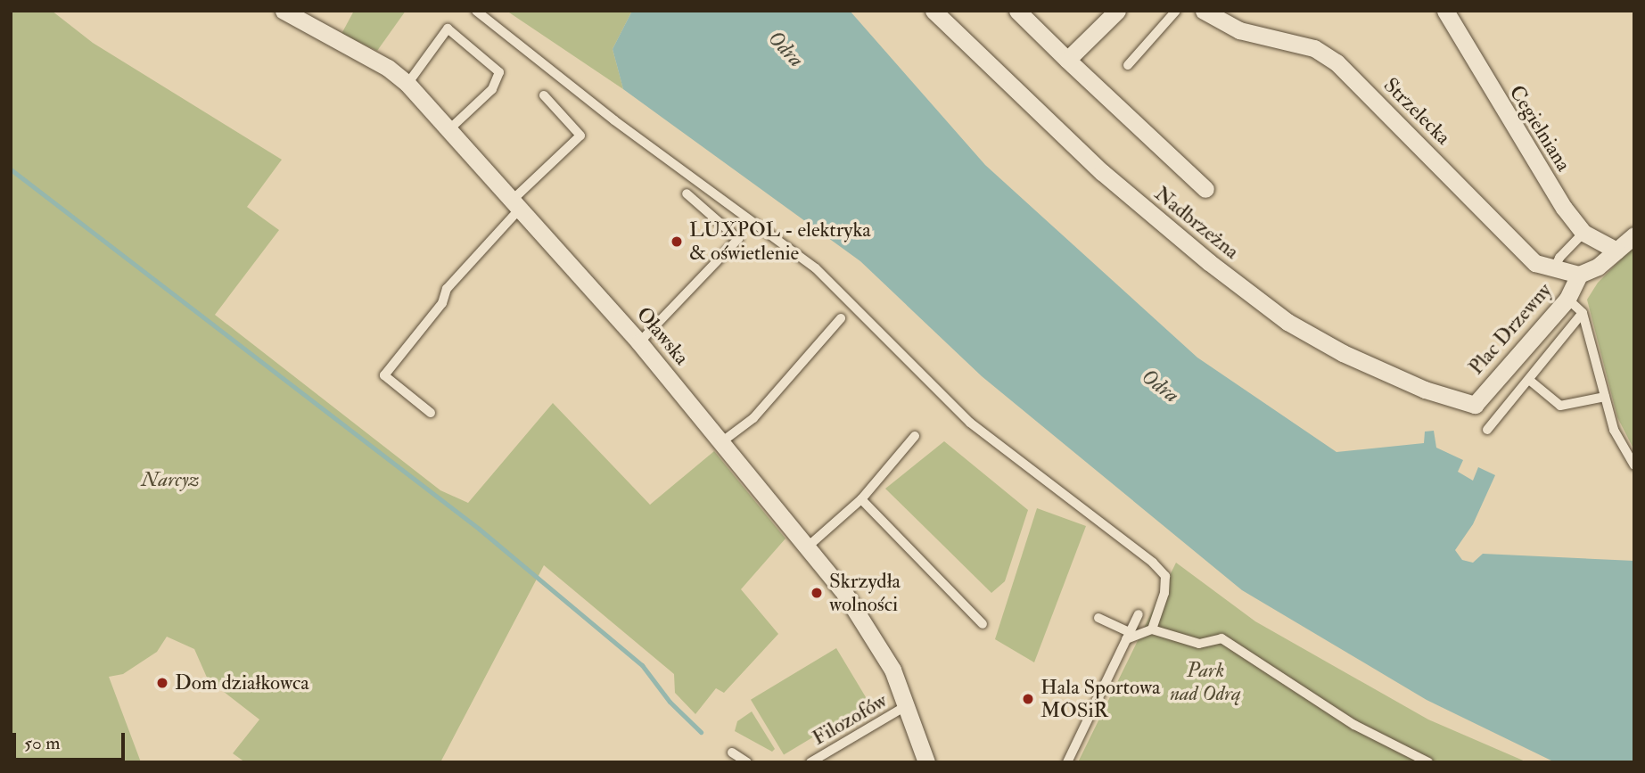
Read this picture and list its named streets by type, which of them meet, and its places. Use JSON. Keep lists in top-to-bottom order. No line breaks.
{"streets":{"street":["Strzelecka","Cegielniana","Nadbrzeżna","Plac Drzewny","Oławska"],"lane":["Filozofów"]},"crossings":[["Strzelecka","Plac Drzewny"],["Cegielniana","Plac Drzewny"],["Nadbrzeżna","Plac Drzewny"],["Oławska","Filozofów"]],"water":["Odra"],"parks":["Narcyz","Park nad Odrą"],"places":["LUXPOL - elektryka & oświetlenie","Skrzydła wolności","Dom działkowca","Hala Sportowa MOSiR"],"scale_bar":"50 m"}
